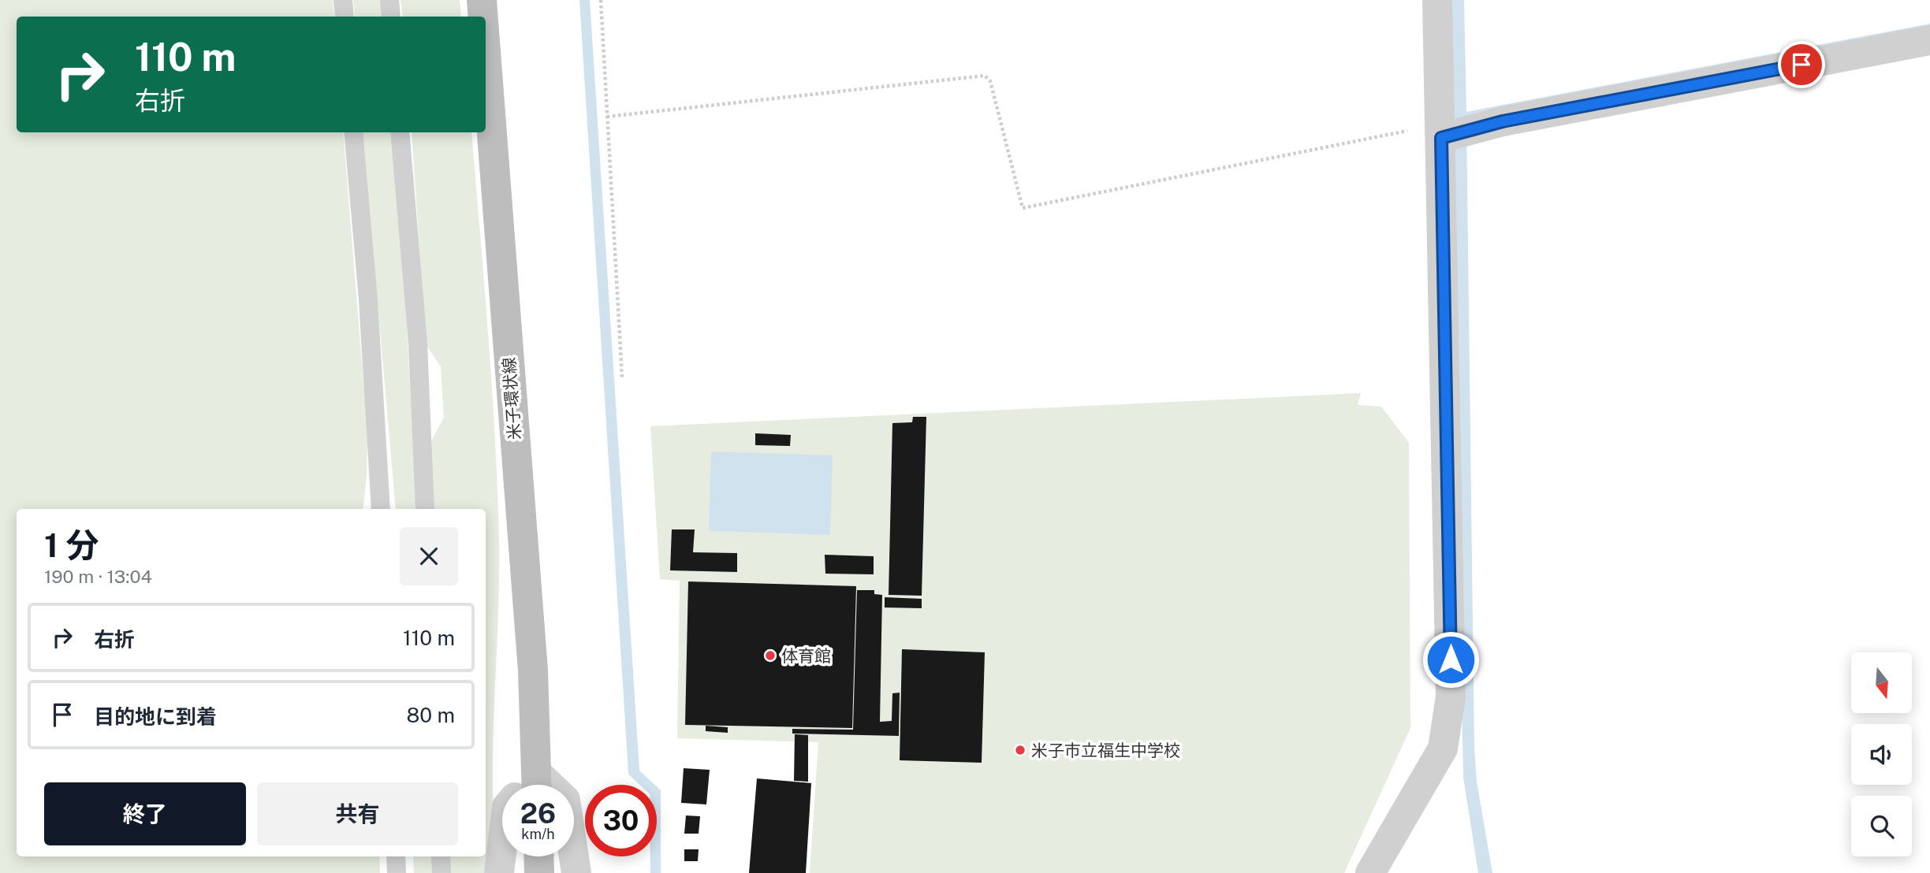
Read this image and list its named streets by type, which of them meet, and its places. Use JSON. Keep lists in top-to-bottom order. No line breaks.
{"streets":{"main road":["米子環状線"]},"places":["体育館","米子市立福生中学校"],"north":"bottom","page":{"turn":["110 m","右折"],"heading":["1 分","190 m · 13:04"],"list":[{"name":"右折","value":"110 m"},{"name":"目的地に到着","value":"80 m"}],"buttons":["終了","共有"],"speed":"26 km/h","limit":"30"}}
